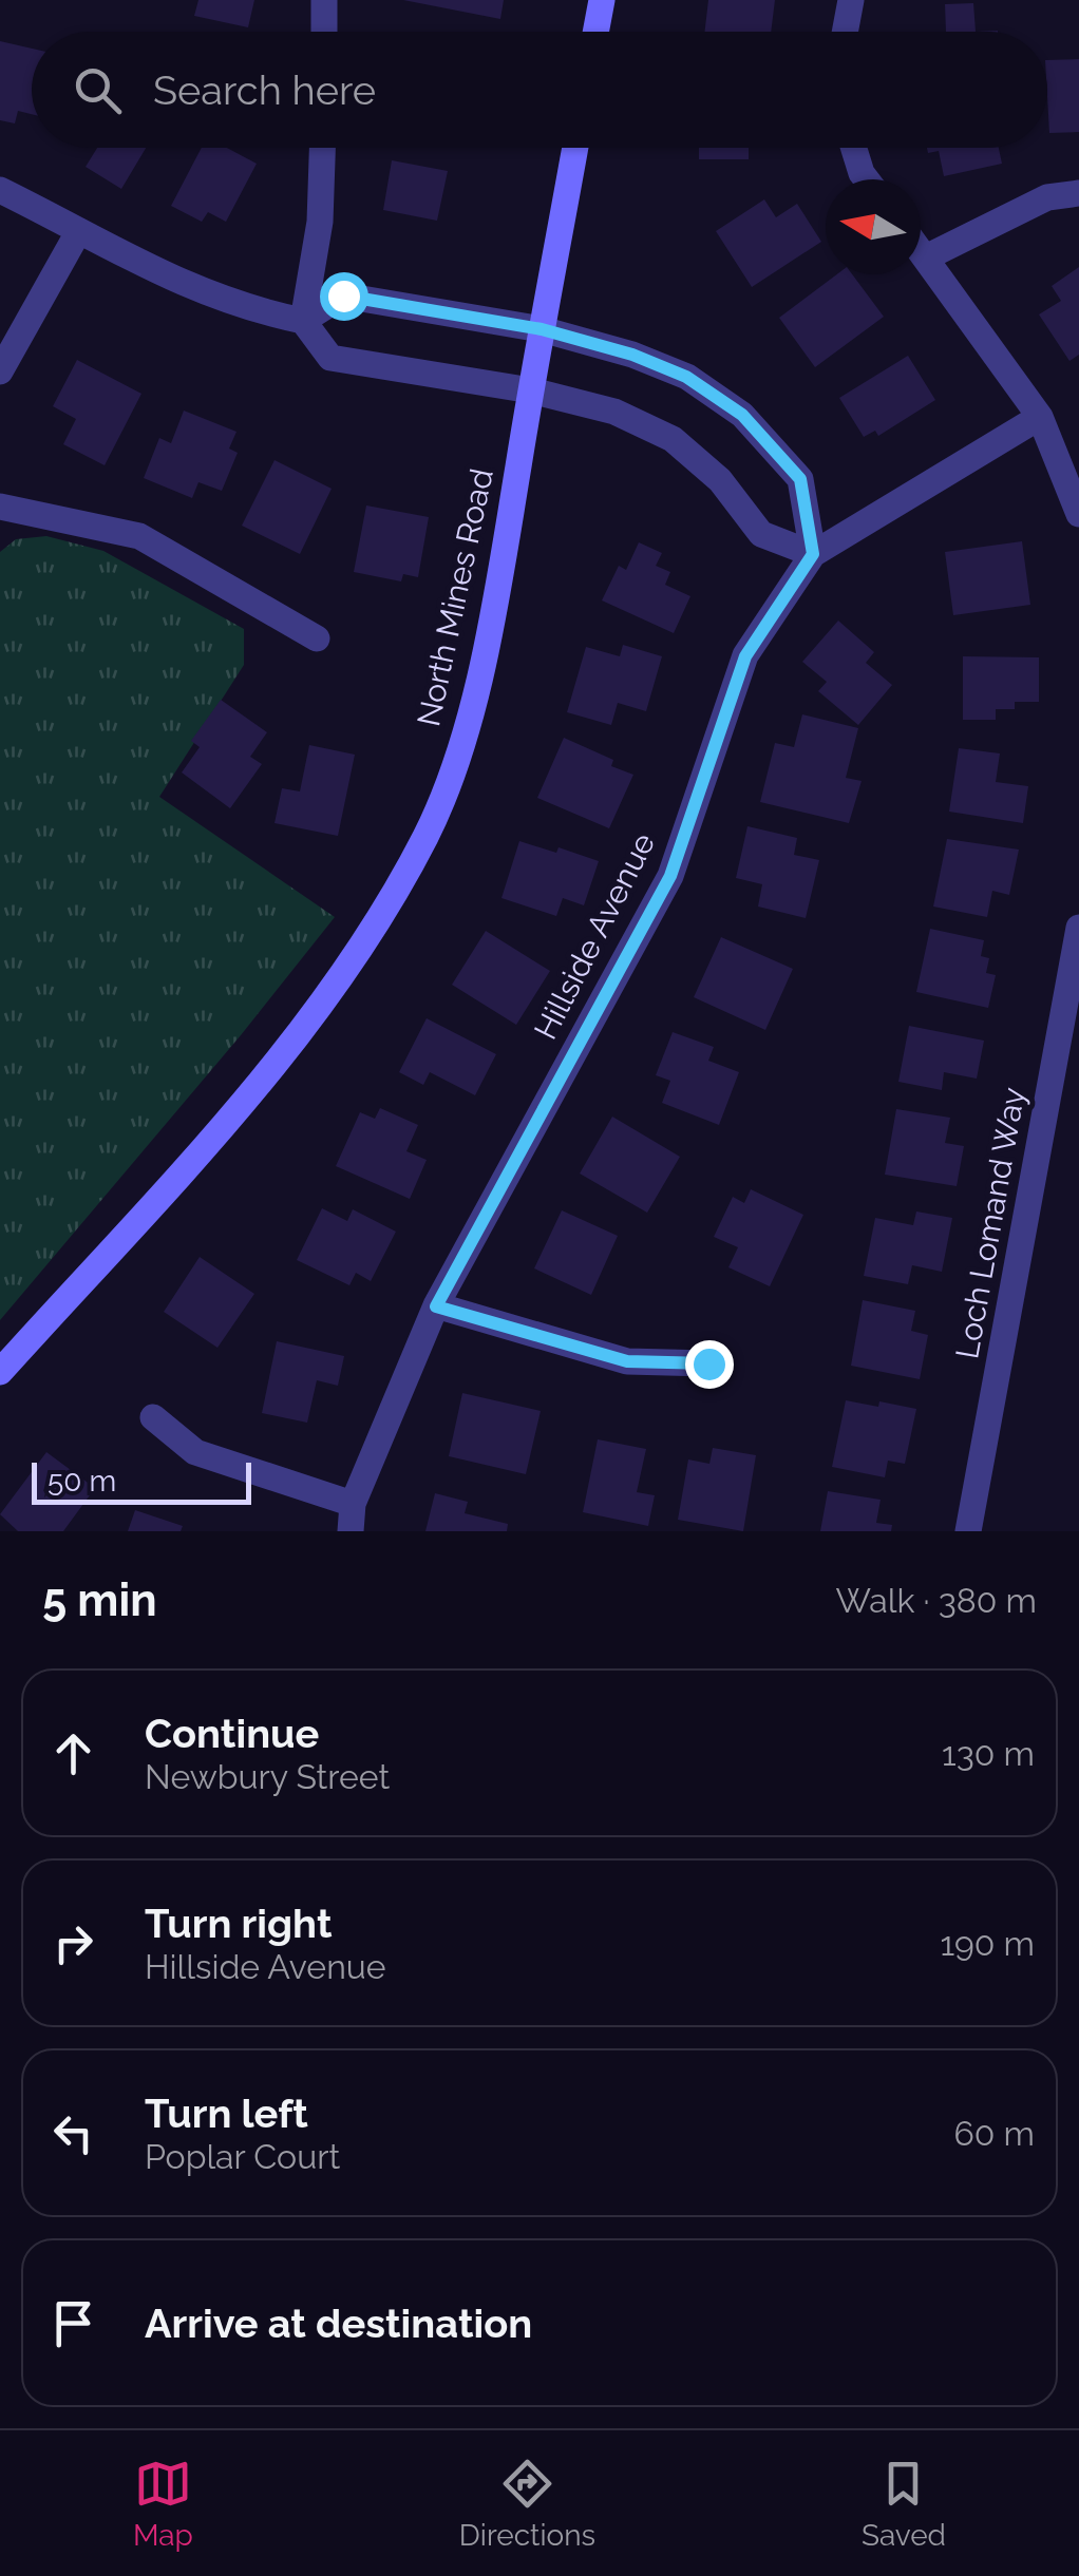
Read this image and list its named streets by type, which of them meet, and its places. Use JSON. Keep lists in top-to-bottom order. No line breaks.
{"streets":{"main road":["North Mines Road"],"street":["Hillside Avenue","Loch Lomand Way"]},"scale_bar":"50 m","north":"left","page":{"search":"Search here","scale":"50 m","heading":["5 min","Walk · 380 m"],"list":[["Continue","Newbury Street","130 m"],["Turn right","Hillside Avenue","190 m"],["Turn left","Poplar Court","60 m"],"Arrive at destination"],"nav":["Map","Directions","Saved"]}}
